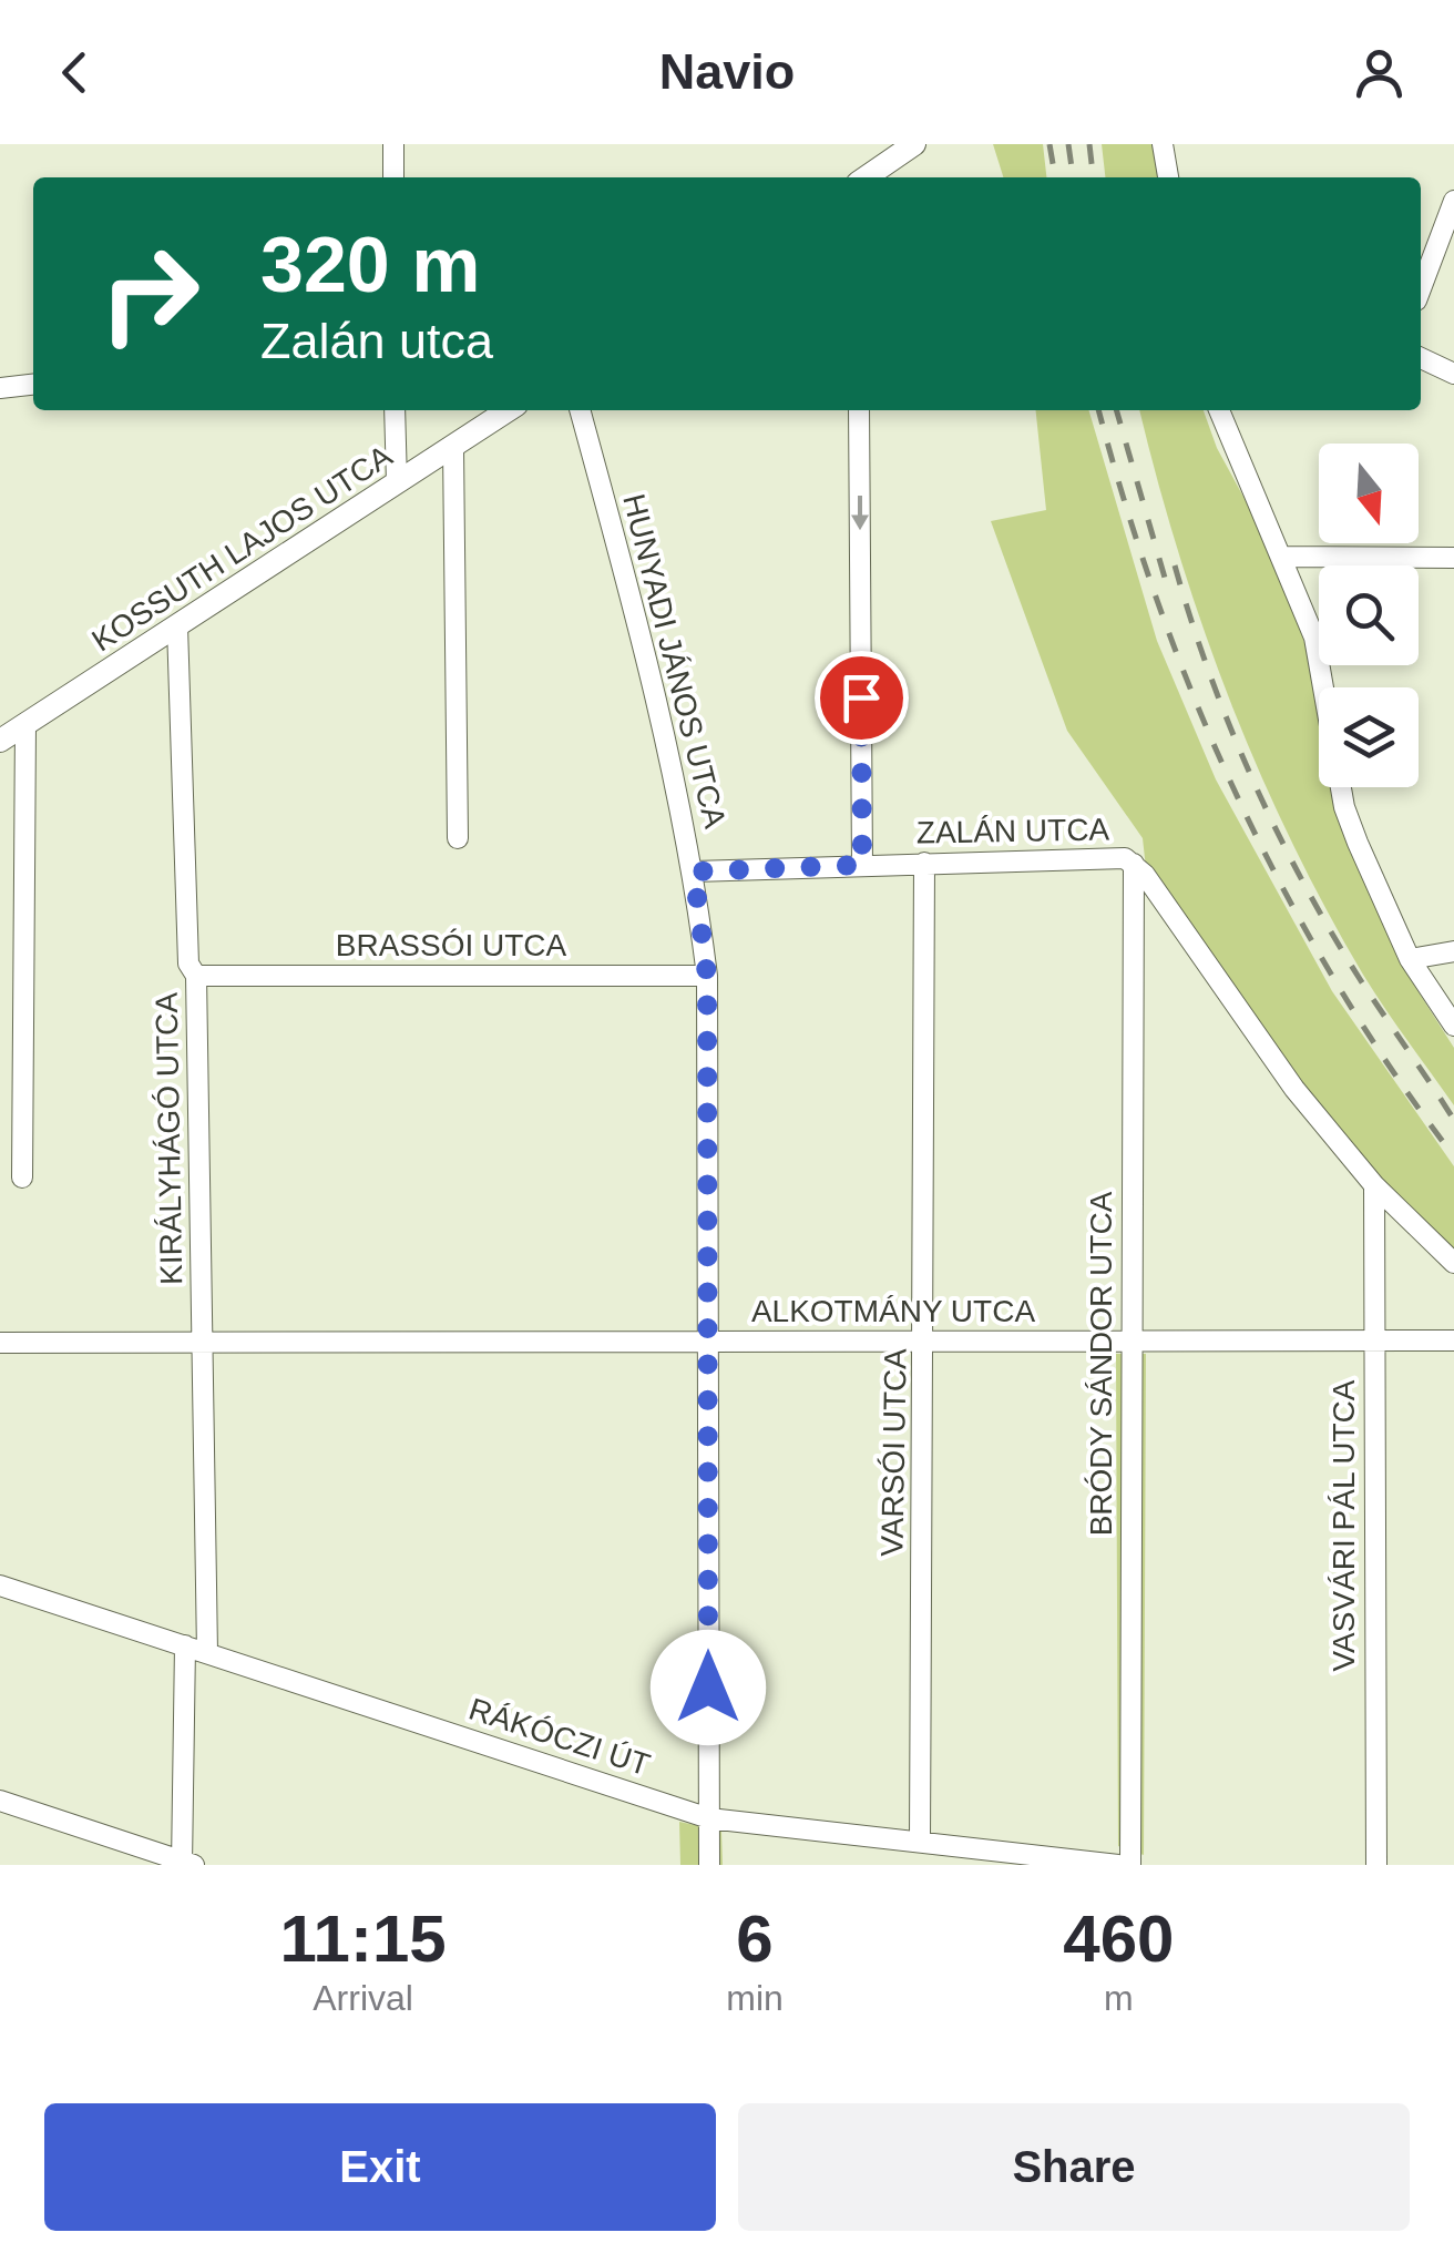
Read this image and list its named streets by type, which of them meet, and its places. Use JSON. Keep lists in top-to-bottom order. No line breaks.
{"streets":{"street":["KOSSUTH LAJOS UTCA","HUNYADI JÁNOS UTCA","ZALÁN UTCA","BRASSÓI UTCA","KIRÁLYHÁGÓ UTCA","ALKOTMÁNY UTCA","BRÓDY SÁNDOR UTCA","VARSÓI UTCA","VASVÁRI PÁL UTCA","RÁKÓCZI ÚT"]},"crossings":[["KOSSUTH LAJOS UTCA","KIRÁLYHÁGÓ UTCA"],["HUNYADI JÁNOS UTCA","ZALÁN UTCA"],["HUNYADI JÁNOS UTCA","BRASSÓI UTCA"],["HUNYADI JÁNOS UTCA","ALKOTMÁNY UTCA"],["HUNYADI JÁNOS UTCA","RÁKÓCZI ÚT"],["ZALÁN UTCA","BRÓDY SÁNDOR UTCA"],["ZALÁN UTCA","VARSÓI UTCA"],["BRASSÓI UTCA","KIRÁLYHÁGÓ UTCA"],["KIRÁLYHÁGÓ UTCA","ALKOTMÁNY UTCA"],["KIRÁLYHÁGÓ UTCA","RÁKÓCZI ÚT"],["ALKOTMÁNY UTCA","BRÓDY SÁNDOR UTCA"],["ALKOTMÁNY UTCA","VARSÓI UTCA"],["ALKOTMÁNY UTCA","VASVÁRI PÁL UTCA"],["VARSÓI UTCA","RÁKÓCZI ÚT"]],"north":"bottom","page":{"header":"Navio","turn":["320 m","Zalán utca"],"eta":["11:15","Arrival","6","min","460","m"],"buttons":["Exit","Share"]}}
